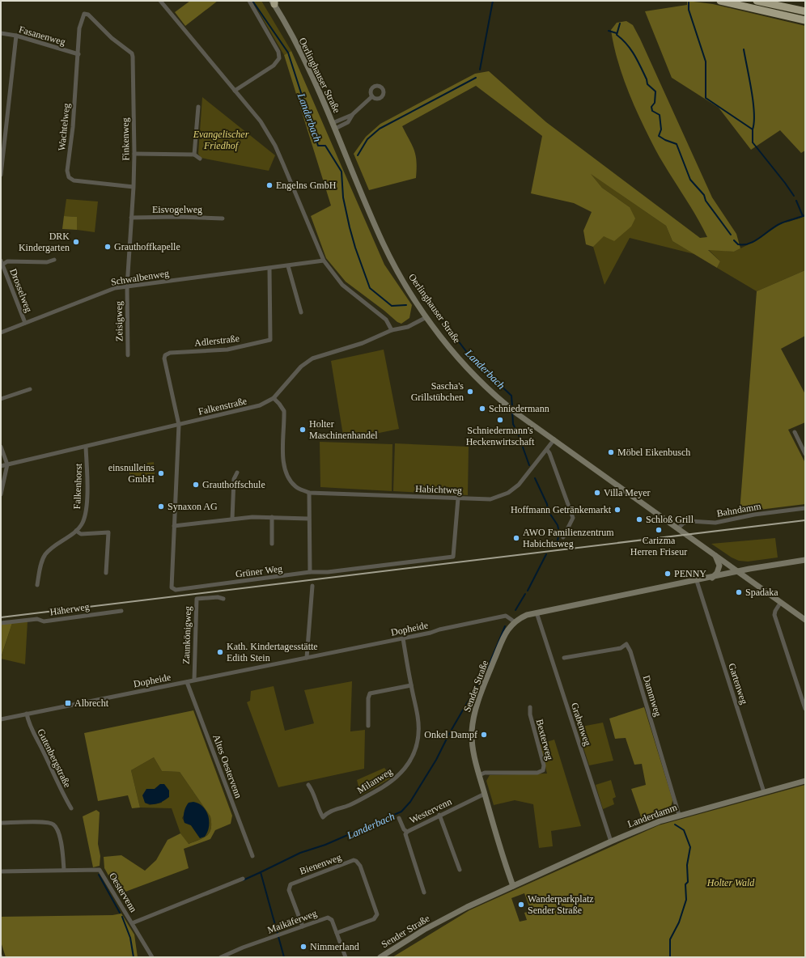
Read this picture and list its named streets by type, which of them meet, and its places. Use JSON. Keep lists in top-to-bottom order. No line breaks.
{"streets":{"main road":["Oerlinghauser Straße","Sender Straße","Landerdamm"],"street":["Fasanenweg","Wachtelweg","Finkenweg","Eisvogelweg","Schwalbenweg","Drosselweg","Zeisigweg","Adlerstraße","Falkenstraße","Falkenhorst","Habichtweg","Bahndamm","Grüner Weg","Häherweg","Dopheide","Zaunkönigweg","Gartenweg","Dammweg","Grabenweg","Bexterweg","Gutenbergstraße","Altes Oestervenn","Milanweg","Westervenn","Bienenweg","Oestervenn","Maikäferweg"]},"crossings":[["Fasanenweg","Wachtelweg"],["Oerlinghauser Straße","Falkenstraße"],["Oerlinghauser Straße","Habichtweg"],["Oerlinghauser Straße","Bahndamm"],["Wachtelweg","Finkenweg"],["Finkenweg","Eisvogelweg"],["Finkenweg","Schwalbenweg"],["Finkenweg","Zeisigweg"],["Schwalbenweg","Drosselweg"],["Schwalbenweg","Zeisigweg"],["Schwalbenweg","Adlerstraße"],["Adlerstraße","Falkenstraße"],["Adlerstraße","Grüner Weg"],["Falkenstraße","Falkenhorst"],["Falkenstraße","Habichtweg"],["Falkenstraße","Grüner Weg"],["Habichtweg","Grüner Weg"],["Dopheide","Zaunkönigweg"],["Dopheide","Sender Straße"],["Dopheide","Gutenbergstraße"],["Dopheide","Altes Oestervenn"],["Dopheide","Milanweg"],["Gartenweg","Landerdamm"],["Sender Straße","Bexterweg"],["Sender Straße","Westervenn"],["Sender Straße","Landerdamm"],["Dammweg","Landerdamm"],["Grabenweg","Landerdamm"],["Bienenweg","Maikäferweg"]],"water":["Landerbach"],"parks":["Evangelischer Friedhof","Holter Wald"],"places":{"other":["Engelns GmbH","DRK Kindergarten","Grauthoffkapelle","Sascha's Grillstübchen","Schniedermann","Schniedermann's Heckenwirtschaft","Holter Maschinenhandel","Möbel Eikenbusch","einsnulleins GmbH","Grauthoffschule","Villa Meyer","Synaxon AG","Hoffmann Getränkemarkt","Schloß Grill","Carizma Herren Friseur","AWO Familienzentrum Habichtsweg","PENNY","Spadaka","Kath. Kindertagesstätte Edith Stein","Onkel Dampf","Wanderparkplatz Sender Straße","Nimmerland"],"transit":["Albrecht"]}}
